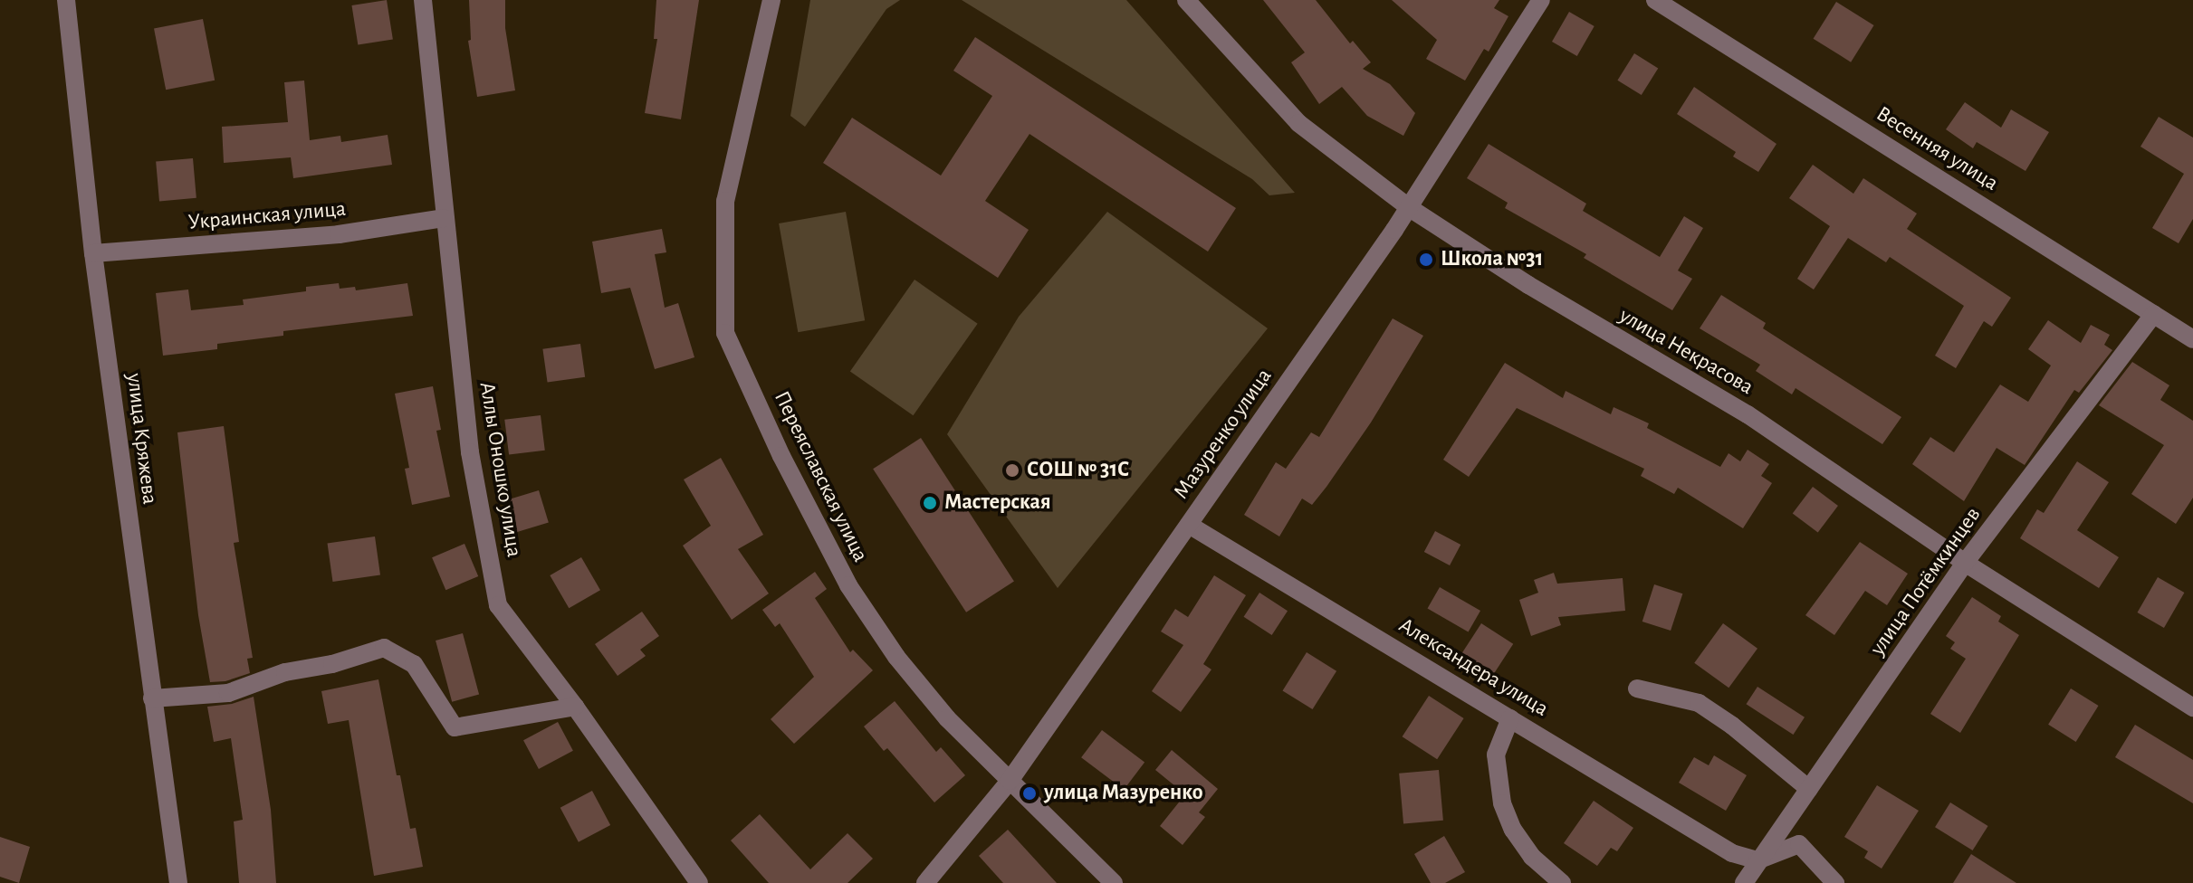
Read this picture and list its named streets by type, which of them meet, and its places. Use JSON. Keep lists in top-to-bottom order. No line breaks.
{"streets":{"street":["Весенняя улица","Украинская улица","улица Некрасова","Мазуренко улица","улица Кряжева","Аллы Оношко улица","Переяславская улица","улица Потёмкинцев","Александера улица"]},"crossings":[["Весенняя улица","улица Потёмкинцев"],["Украинская улица","улица Кряжева"],["Украинская улица","Аллы Оношко улица"],["улица Некрасова","Мазуренко улица"],["улица Некрасова","улица Потёмкинцев"],["Мазуренко улица","Переяславская улица"],["Мазуренко улица","Александера улица"],["улица Потёмкинцев","Александера улица"]],"places":["Школа №31","СОШ № 31С","Мастерская","улица Мазуренко"]}
